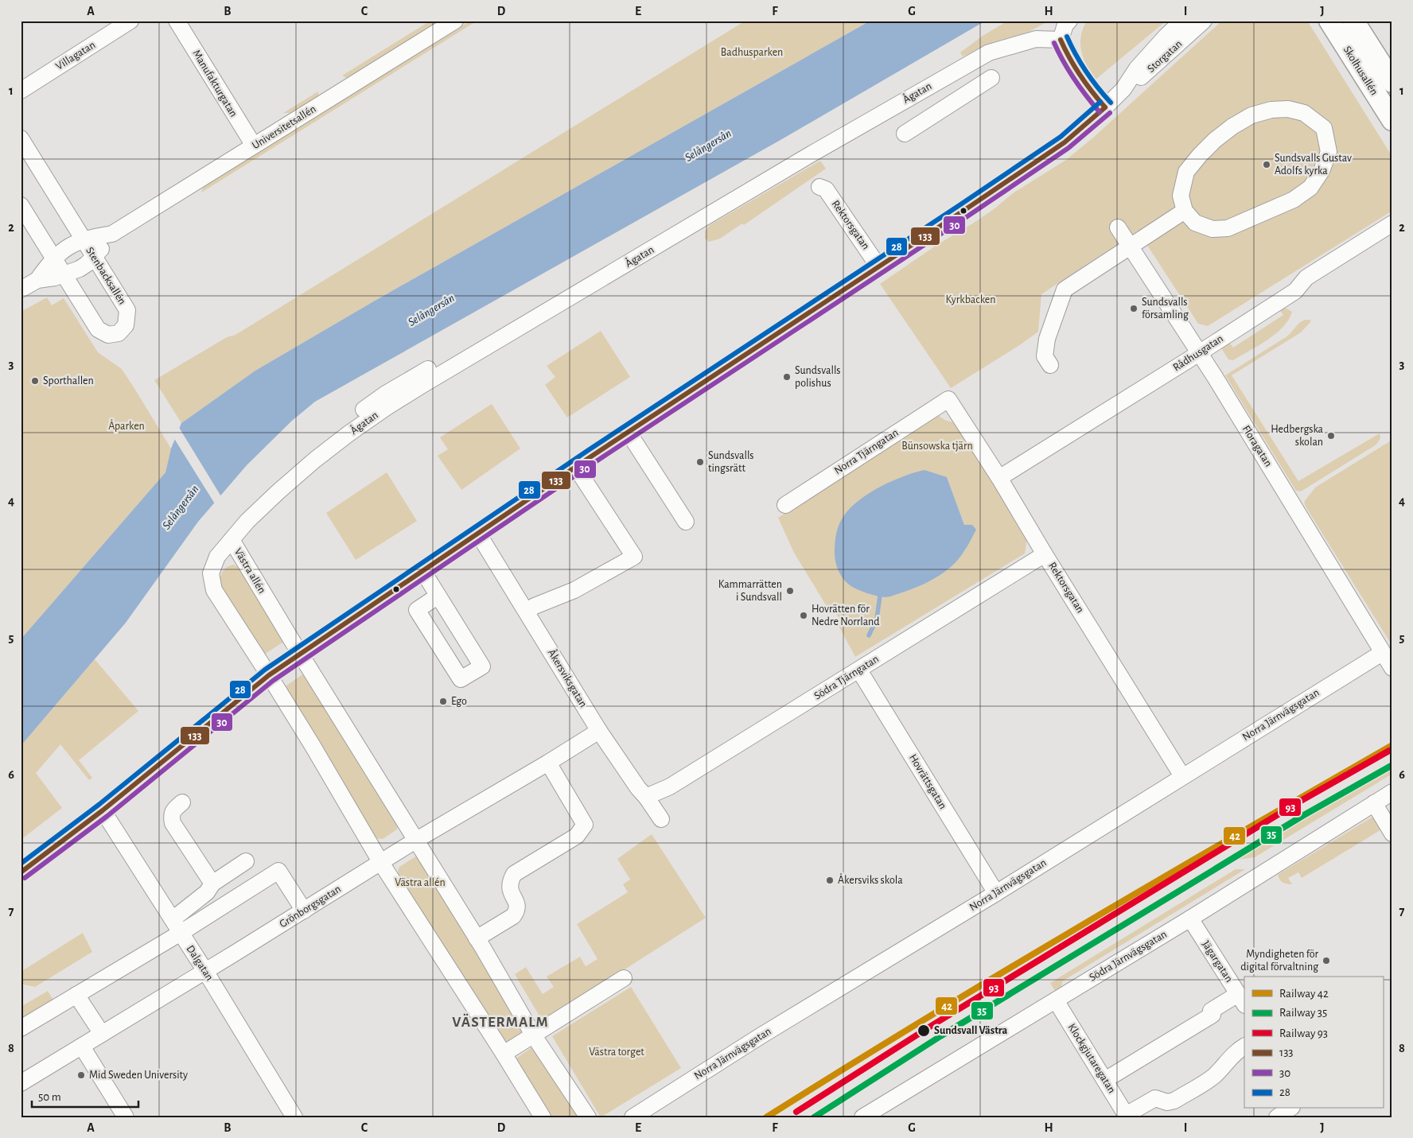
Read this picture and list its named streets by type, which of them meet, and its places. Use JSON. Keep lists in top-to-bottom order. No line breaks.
{"streets":{"main road":["Skolhusallén"],"street":["Villagatan","Storgatan","Manufakturgatan","Ågatan","Universitetsallén","Rektorsgatan","Stenbacksallén","Rådhusgatan","Floragatan","Norra Tjärngatan","Västra allén","Södra Tjärngatan","Åkersviksgatan","Norra Järnvägsgatan","Hovrättsgatan","Grönborgsgatan","Södra Järnvägsgatan","Jägargatan","Dalgatan","Klockgjutaregatan"]},"crossings":[["Storgatan","Rektorsgatan"],["Storgatan","Västra allén"],["Storgatan","Åkersviksgatan"],["Storgatan","Dalgatan"],["Manufakturgatan","Universitetsallén"],["Ågatan","Västra allén"],["Universitetsallén","Stenbacksallén"],["Rektorsgatan","Rådhusgatan"],["Rektorsgatan","Norra Tjärngatan"],["Rektorsgatan","Södra Tjärngatan"],["Rektorsgatan","Norra Järnvägsgatan"],["Rådhusgatan","Floragatan"],["Floragatan","Norra Järnvägsgatan"],["Västra allén","Grönborgsgatan"],["Södra Tjärngatan","Åkersviksgatan"],["Södra Tjärngatan","Hovrättsgatan"],["Åkersviksgatan","Grönborgsgatan"],["Norra Järnvägsgatan","Hovrättsgatan"],["Grönborgsgatan","Dalgatan"],["Södra Järnvägsgatan","Jägargatan"],["Södra Järnvägsgatan","Klockgjutaregatan"]],"districts":["VÄSTERMALM"],"water":["Selångersån"],"parks":["Badhusparken","Kyrkbacken","Åparken","Bünsowska tjärn","Västra allén","Västra torget"],"places":["Sundsvalls Gustav Adolfs kyrka","Sundsvalls församling","Sundsvalls polishus","Sporthallen","Hedbergska skolan","Sundsvalls tingsrätt","Kammarrätten i Sundsvall","Hovrätten för Nedre Norrland","Ego","Åkersviks skola","Myndigheten för digital förvaltning","Sundsvall Västra","Mid Sweden University"],"lines":["transit line 28","transit line 133","transit line 30","rail line 42","rail line 93","rail line 35"],"legend":["Railway 42","Railway 35","Railway 93","133","30","28"],"scale_bar":"50 m","grid":{"columns":["A","B","C","D","E","F","G","H","I","J"],"rows":["1","2","3","4","5","6","7","8"]}}
